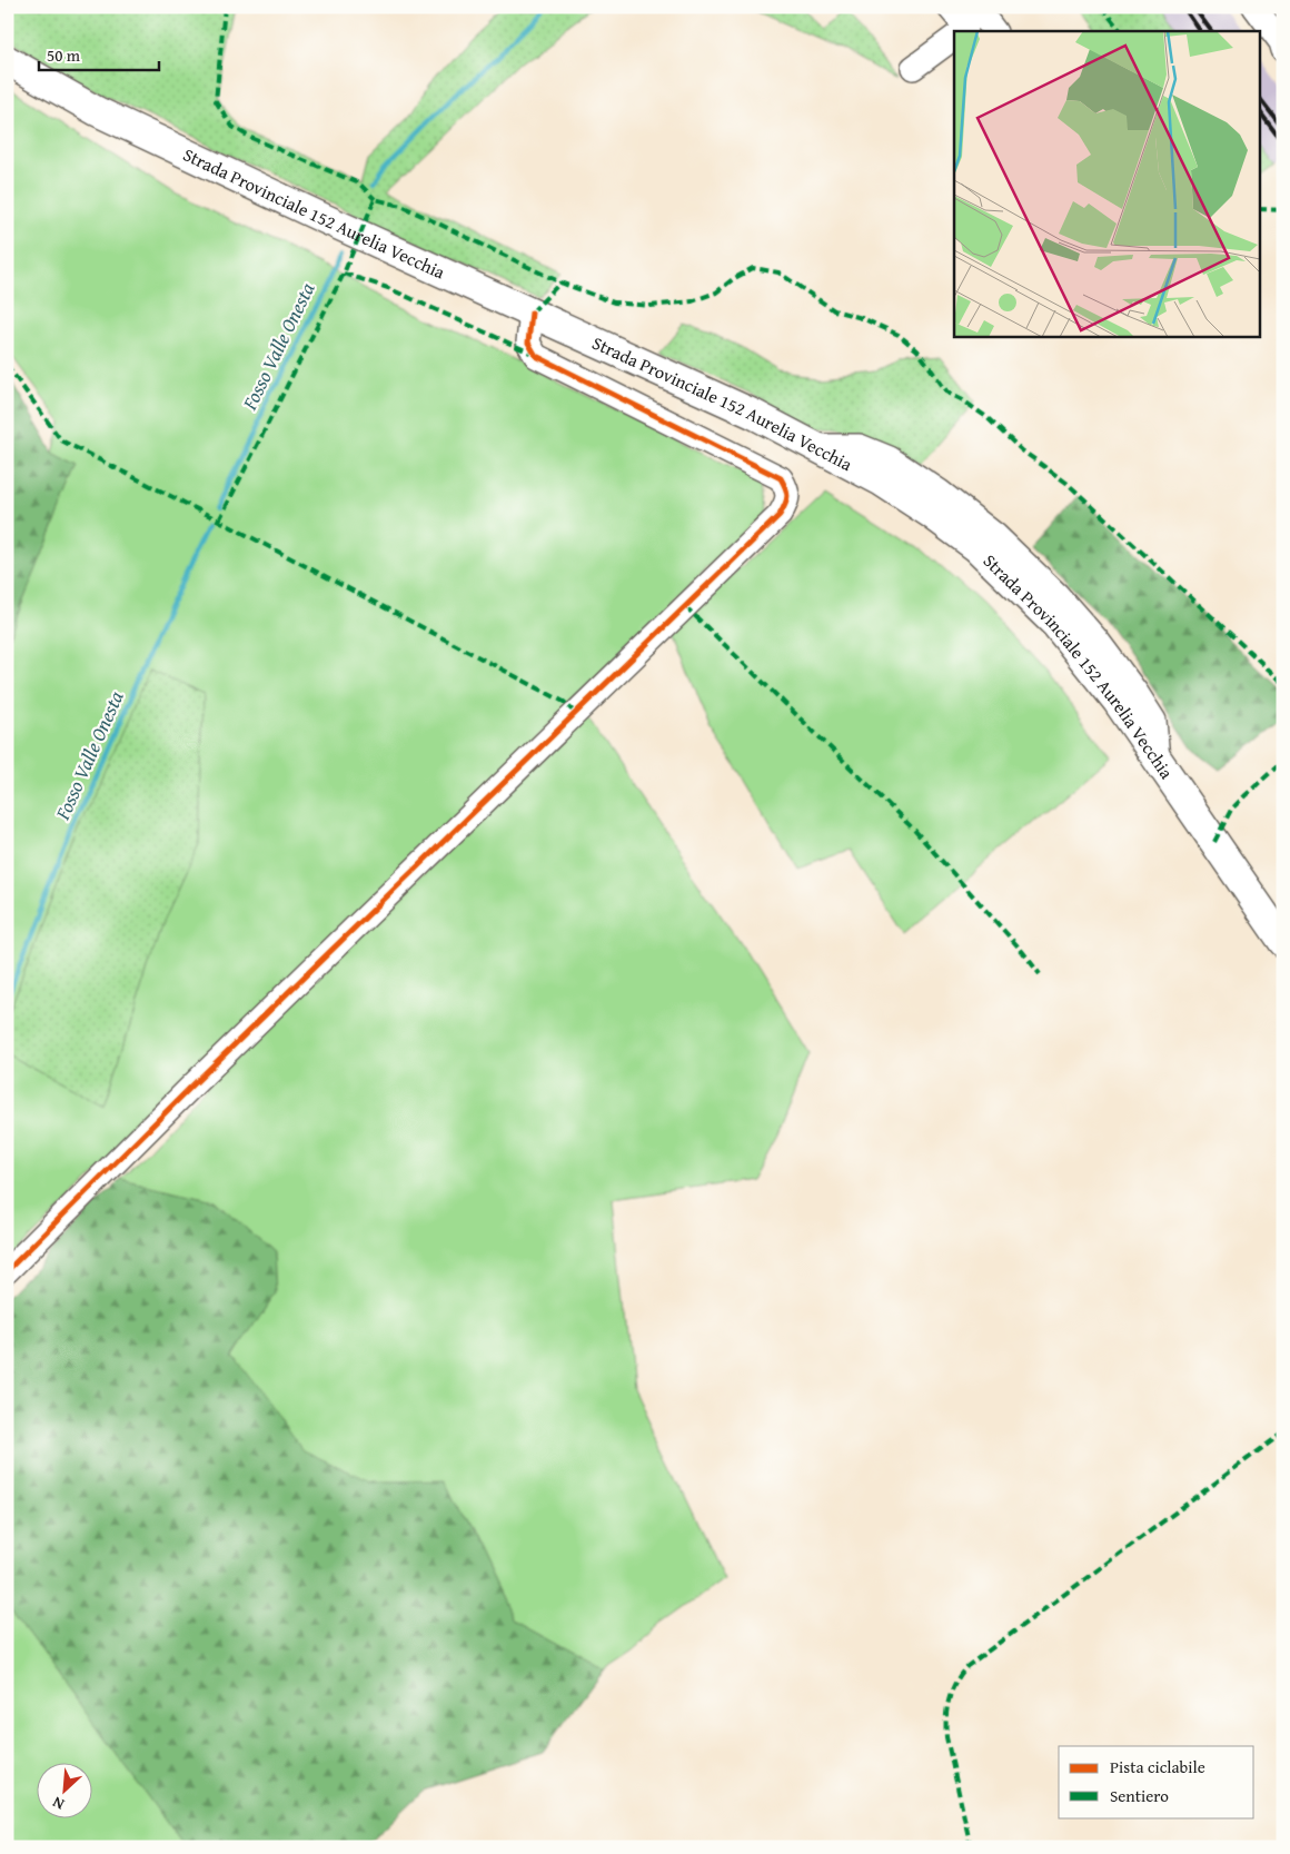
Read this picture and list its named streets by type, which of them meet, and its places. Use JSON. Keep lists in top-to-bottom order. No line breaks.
{"streets":{"main road":["Strada Provinciale 152 Aurelia Vecchia"]},"water":["Fosso Valle Onesta"],"legend":["Pista ciclabile","Sentiero"],"scale_bar":"50 m","north":"bottom left"}
